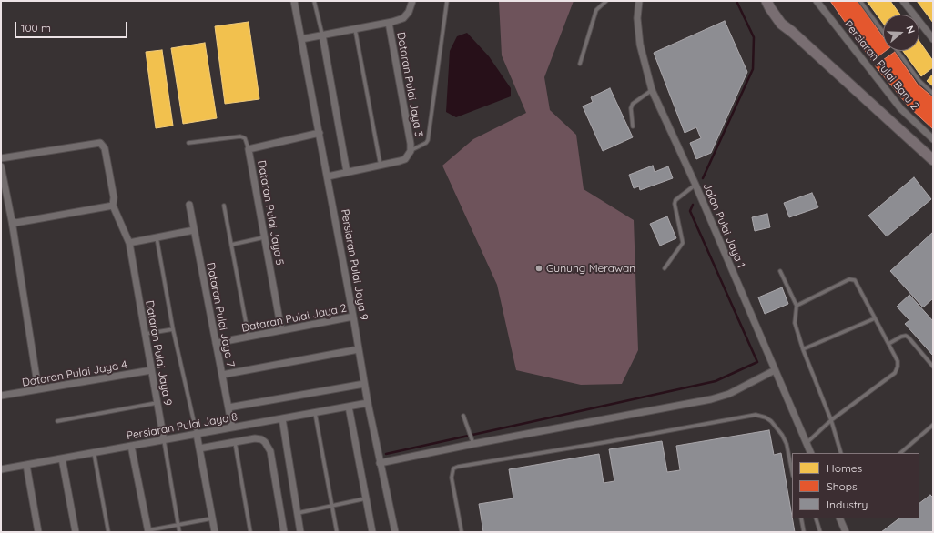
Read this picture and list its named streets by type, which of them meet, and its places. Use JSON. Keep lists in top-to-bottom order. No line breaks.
{"streets":{"street":["Persiaran Pulai Baru 2","Dataran Pulai Jaya 3","Dataran Pulai Jaya 5","Jalan Pulai Jaya 1","Persiaran Pulai Jaya 9","Dataran Pulai Jaya 7","Dataran Pulai Jaya 2","Dataran Pulai Jaya 9","Dataran Pulai Jaya 4","Persiaran Pulai Jaya 8"]},"crossings":[["Dataran Pulai Jaya 5","Persiaran Pulai Jaya 9"],["Dataran Pulai Jaya 5","Dataran Pulai Jaya 2"],["Persiaran Pulai Jaya 9","Dataran Pulai Jaya 2"],["Persiaran Pulai Jaya 9","Persiaran Pulai Jaya 8"],["Dataran Pulai Jaya 7","Dataran Pulai Jaya 2"],["Dataran Pulai Jaya 7","Persiaran Pulai Jaya 8"],["Dataran Pulai Jaya 9","Dataran Pulai Jaya 4"],["Dataran Pulai Jaya 9","Persiaran Pulai Jaya 8"]],"places":["Gunung Merawan"],"legend":["Homes","Shops","Industry"],"scale_bar":"100 m","north":"right"}
